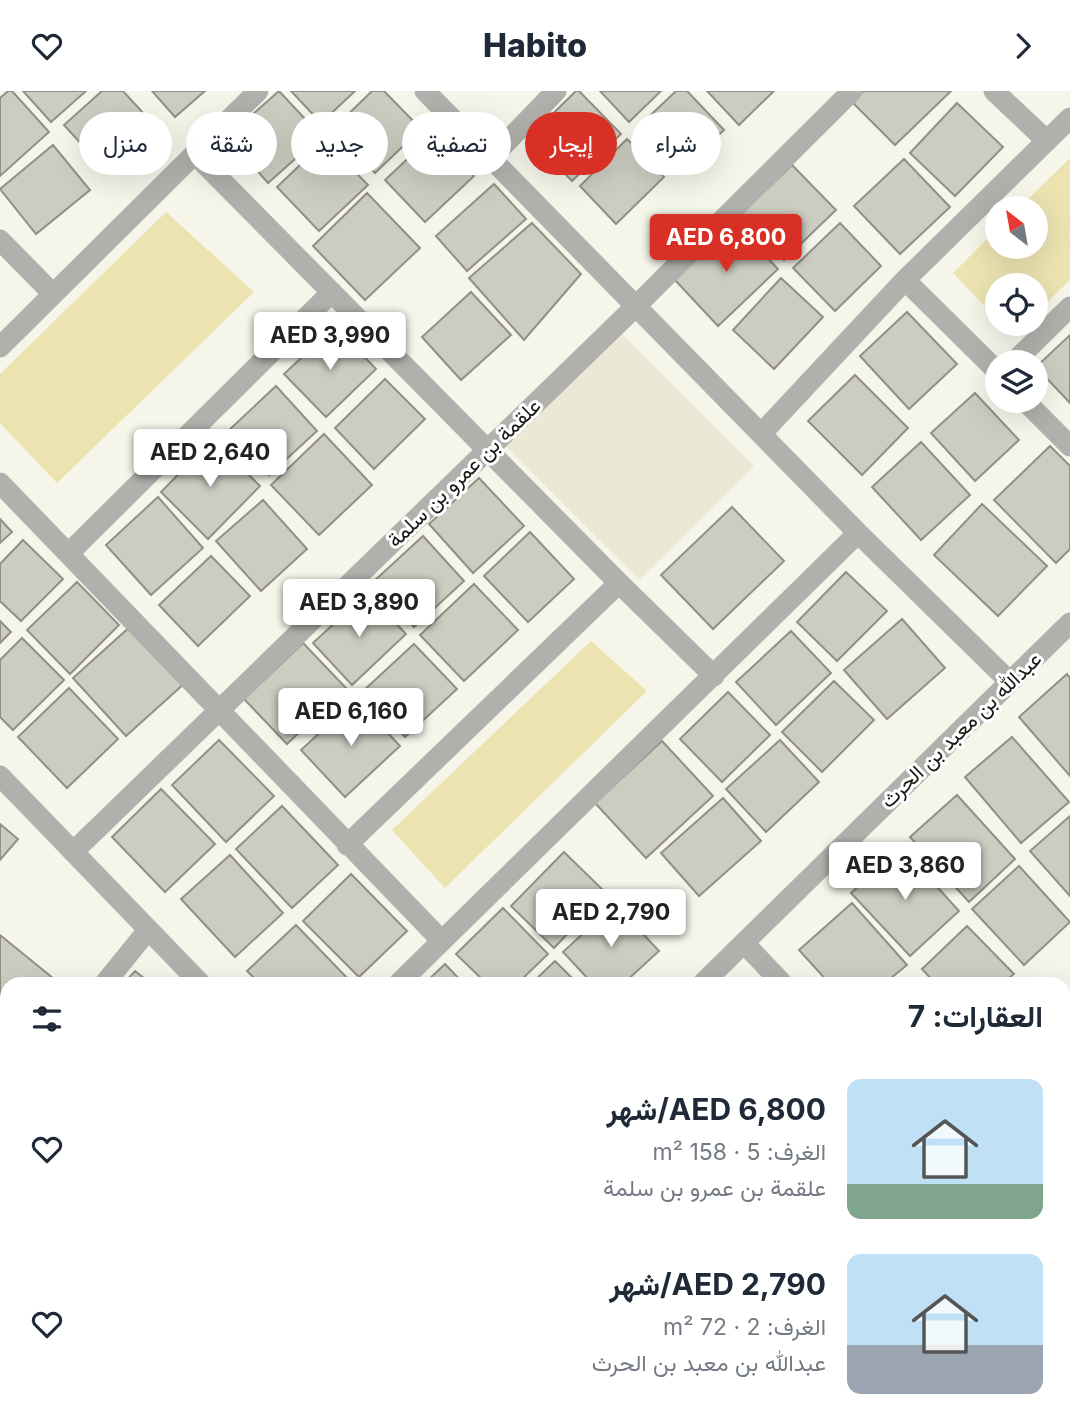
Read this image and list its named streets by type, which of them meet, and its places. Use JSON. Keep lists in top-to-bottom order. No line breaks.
{"streets":{"street":["علقمة بن عمرو بن سلمة","عبدالله بن معبد بن الحرث"]},"north":"top left","page":{"header":"Habito","chip":["شراء","إيجار","تصفية","جديد","شقة","منزل"],"price":["AED 6,800","AED 3,990","AED 2,640","AED 3,890","AED 6,160","AED 3,860","AED 2,790"],"heading":"العقارات: 7","list":[{"name":"AED 6,800/شهر","note":"الغرف: 5 · 158 m² · علقمة بن عمرو بن سلمة"},{"name":"AED 2,790/شهر","note":"الغرف: 2 · 72 m² · عبدالله بن معبد بن الحرث"}]}}
